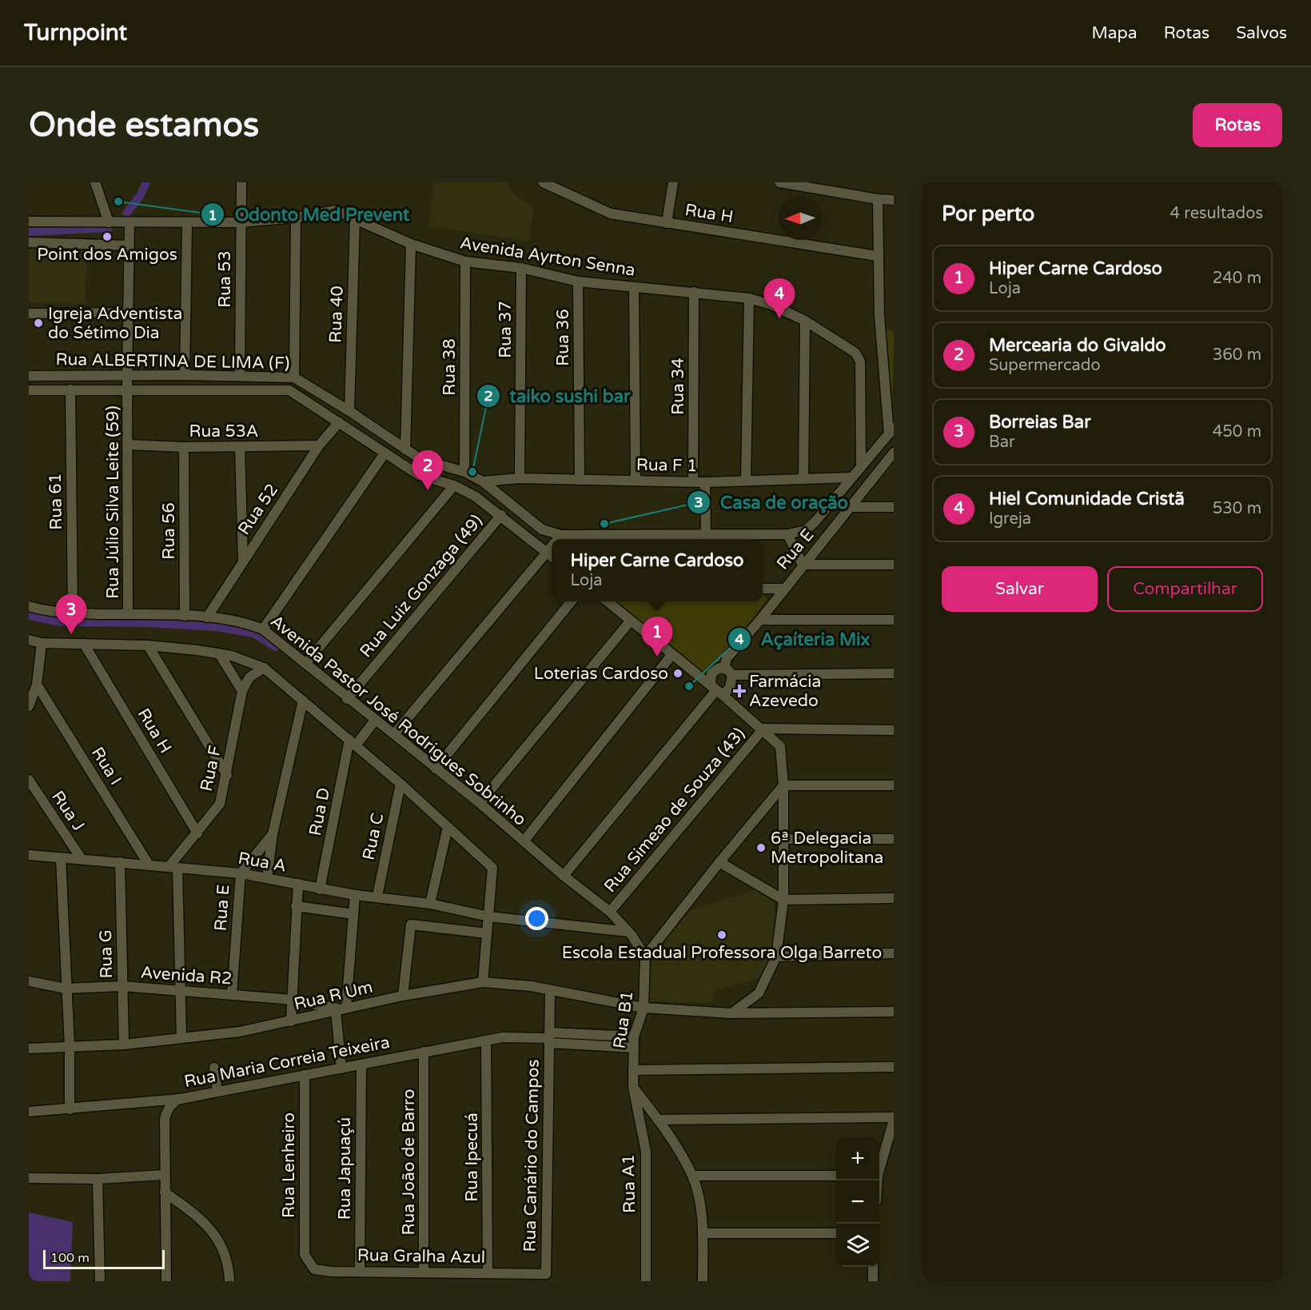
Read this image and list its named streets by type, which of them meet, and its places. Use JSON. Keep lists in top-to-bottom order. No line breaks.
{"streets":{"street":["Rua H","Avenida Ayrton Senna","Rua 53","Rua 40","Rua 37","Rua 36","Rua ALBERTINA DE LIMA (F)","Rua 38","Rua 34","Rua 53A","Rua F 1","Rua 61","Rua Júlio Silva Leite (59)","Rua 52","Rua 56","Rua E","Rua Luiz Gonzaga (49)","Avenida Pastor José Rodrigues Sobrinho","Rua I","Rua F","Rua Simeao de Souza (43)","Rua J","Rua D","Rua C","Rua A","Rua G","Avenida R2","Rua R Um","Rua B1","Rua Maria Correia Teixeira","Rua Canário do Campos","Rua Ipecuá","Rua João de Barro","Rua Lenheiro","Rua Japuaçú","Rua A1","Rua Gralha Azul"]},"crossings":[["Rua H","Rua F"],["Avenida Ayrton Senna","Rua 53"],["Avenida Ayrton Senna","Rua 40"],["Avenida Ayrton Senna","Rua 37"],["Avenida Ayrton Senna","Rua 36"],["Avenida Ayrton Senna","Rua 38"],["Avenida Ayrton Senna","Rua 34"],["Avenida Ayrton Senna","Rua Júlio Silva Leite (59)"],["Avenida Ayrton Senna","Rua E"],["Rua 53","Rua ALBERTINA DE LIMA (F)"],["Rua 40","Rua ALBERTINA DE LIMA (F)"],["Rua 37","Rua F 1"],["Rua 36","Rua F 1"],["Rua ALBERTINA DE LIMA (F)","Rua 38"],["Rua ALBERTINA DE LIMA (F)","Rua F 1"],["Rua ALBERTINA DE LIMA (F)","Rua Júlio Silva Leite (59)"],["Rua ALBERTINA DE LIMA (F)","Rua E"],["Rua 34","Rua F 1"],["Rua 53A","Rua Júlio Silva Leite (59)"],["Rua 53A","Rua 52"],["Rua 53A","Rua 56"],["Rua F 1","Rua E"],["Rua 61","Avenida Pastor José Rodrigues Sobrinho"],["Rua Júlio Silva Leite (59)","Avenida Pastor José Rodrigues Sobrinho"],["Rua 52","Avenida Pastor José Rodrigues Sobrinho"],["Rua 56","Avenida Pastor José Rodrigues Sobrinho"],["Rua E","Rua A"],["Rua E","Avenida R2"],["Rua Luiz Gonzaga (49)","Avenida Pastor José Rodrigues Sobrinho"],["Avenida Pastor José Rodrigues Sobrinho","Rua Simeao de Souza (43)"],["Avenida Pastor José Rodrigues Sobrinho","Rua A"],["Avenida Pastor José Rodrigues Sobrinho","Rua B1"],["Rua I","Rua A"],["Rua F","Rua A"],["Rua J","Rua A"],["Rua D","Rua A"],["Rua C","Rua A"],["Rua A","Rua G"],["Rua G","Avenida R2"],["Rua G","Rua R Um"],["Avenida R2","Rua R Um"],["Rua R Um","Rua B1"],["Rua R Um","Rua Canário do Campos"],["Rua B1","Rua Maria Correia Teixeira"],["Rua B1","Rua A1"],["Rua Maria Correia Teixeira","Rua Canário do Campos"],["Rua Maria Correia Teixeira","Rua Ipecuá"],["Rua Maria Correia Teixeira","Rua João de Barro"],["Rua Maria Correia Teixeira","Rua Lenheiro"],["Rua Maria Correia Teixeira","Rua Japuaçú"],["Rua Canário do Campos","Rua Gralha Azul"],["Rua Ipecuá","Rua Gralha Azul"],["Rua João de Barro","Rua Gralha Azul"],["Rua Lenheiro","Rua Gralha Azul"],["Rua Japuaçú","Rua Gralha Azul"]],"places":{"other":["Odonto Med Prevent","Point dos Amigos","Igreja Adventista do Sétimo Dia","taiko sushi bar","Casa de oração","Loterias Cardoso","Açaíteria Mix","6ª Delegacia Metropolitana","Escola Estadual Professora Olga Barreto"],"health":["Farmácia Azevedo"]},"scale_bar":"100 m","north":"left","page":{"header":"Turnpoint","nav":["Mapa","Rotas","Salvos"],"buttons":["Rotas",["Salvar","Compartilhar"]],"title":"Onde estamos","heading":["Por perto","4 resultados"],"list":[{"mark":"1","name":"Hiper Carne Cardoso","note":"Loja","value":"240 m"},{"mark":"2","name":"Mercearia do Givaldo","note":"Supermercado","value":"360 m"},{"mark":"3","name":"Borreias Bar","note":"Bar","value":"450 m"},{"mark":"4","name":"Hiel Comunidade Cristã","note":"Igreja","value":"530 m"}],"pins":["4","2","3","1"],"popup":["Hiper Carne Cardoso","Loja"],"map_buttons":["+","−"],"scale":"100 m"}}
